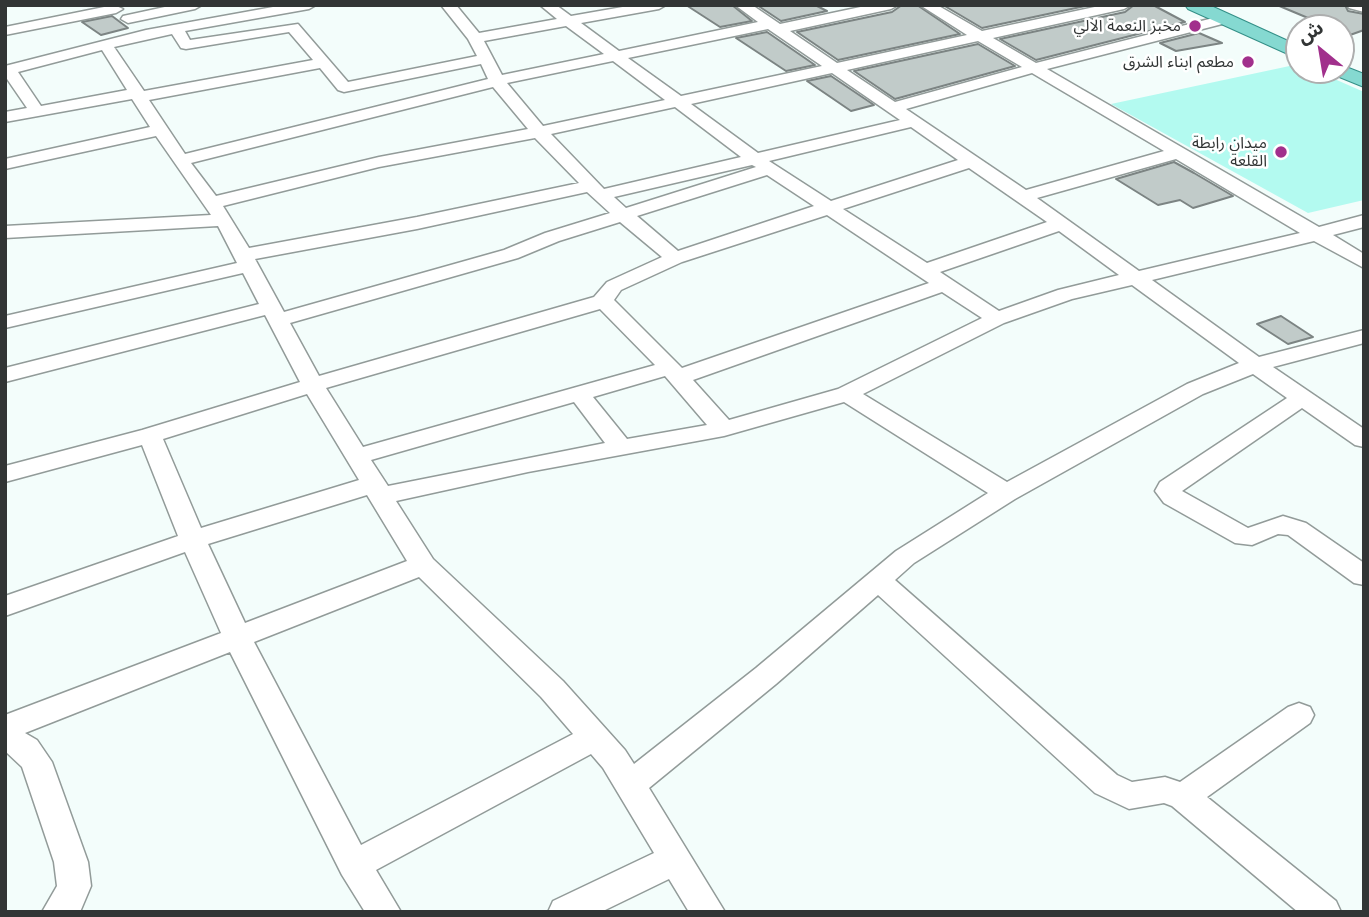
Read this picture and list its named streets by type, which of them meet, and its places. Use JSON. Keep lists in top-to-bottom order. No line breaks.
{"places":["مخبز النعمة الالي","مطعم ابناء الشرق","ميدان رابطة القلعة"],"north":"top left"}
